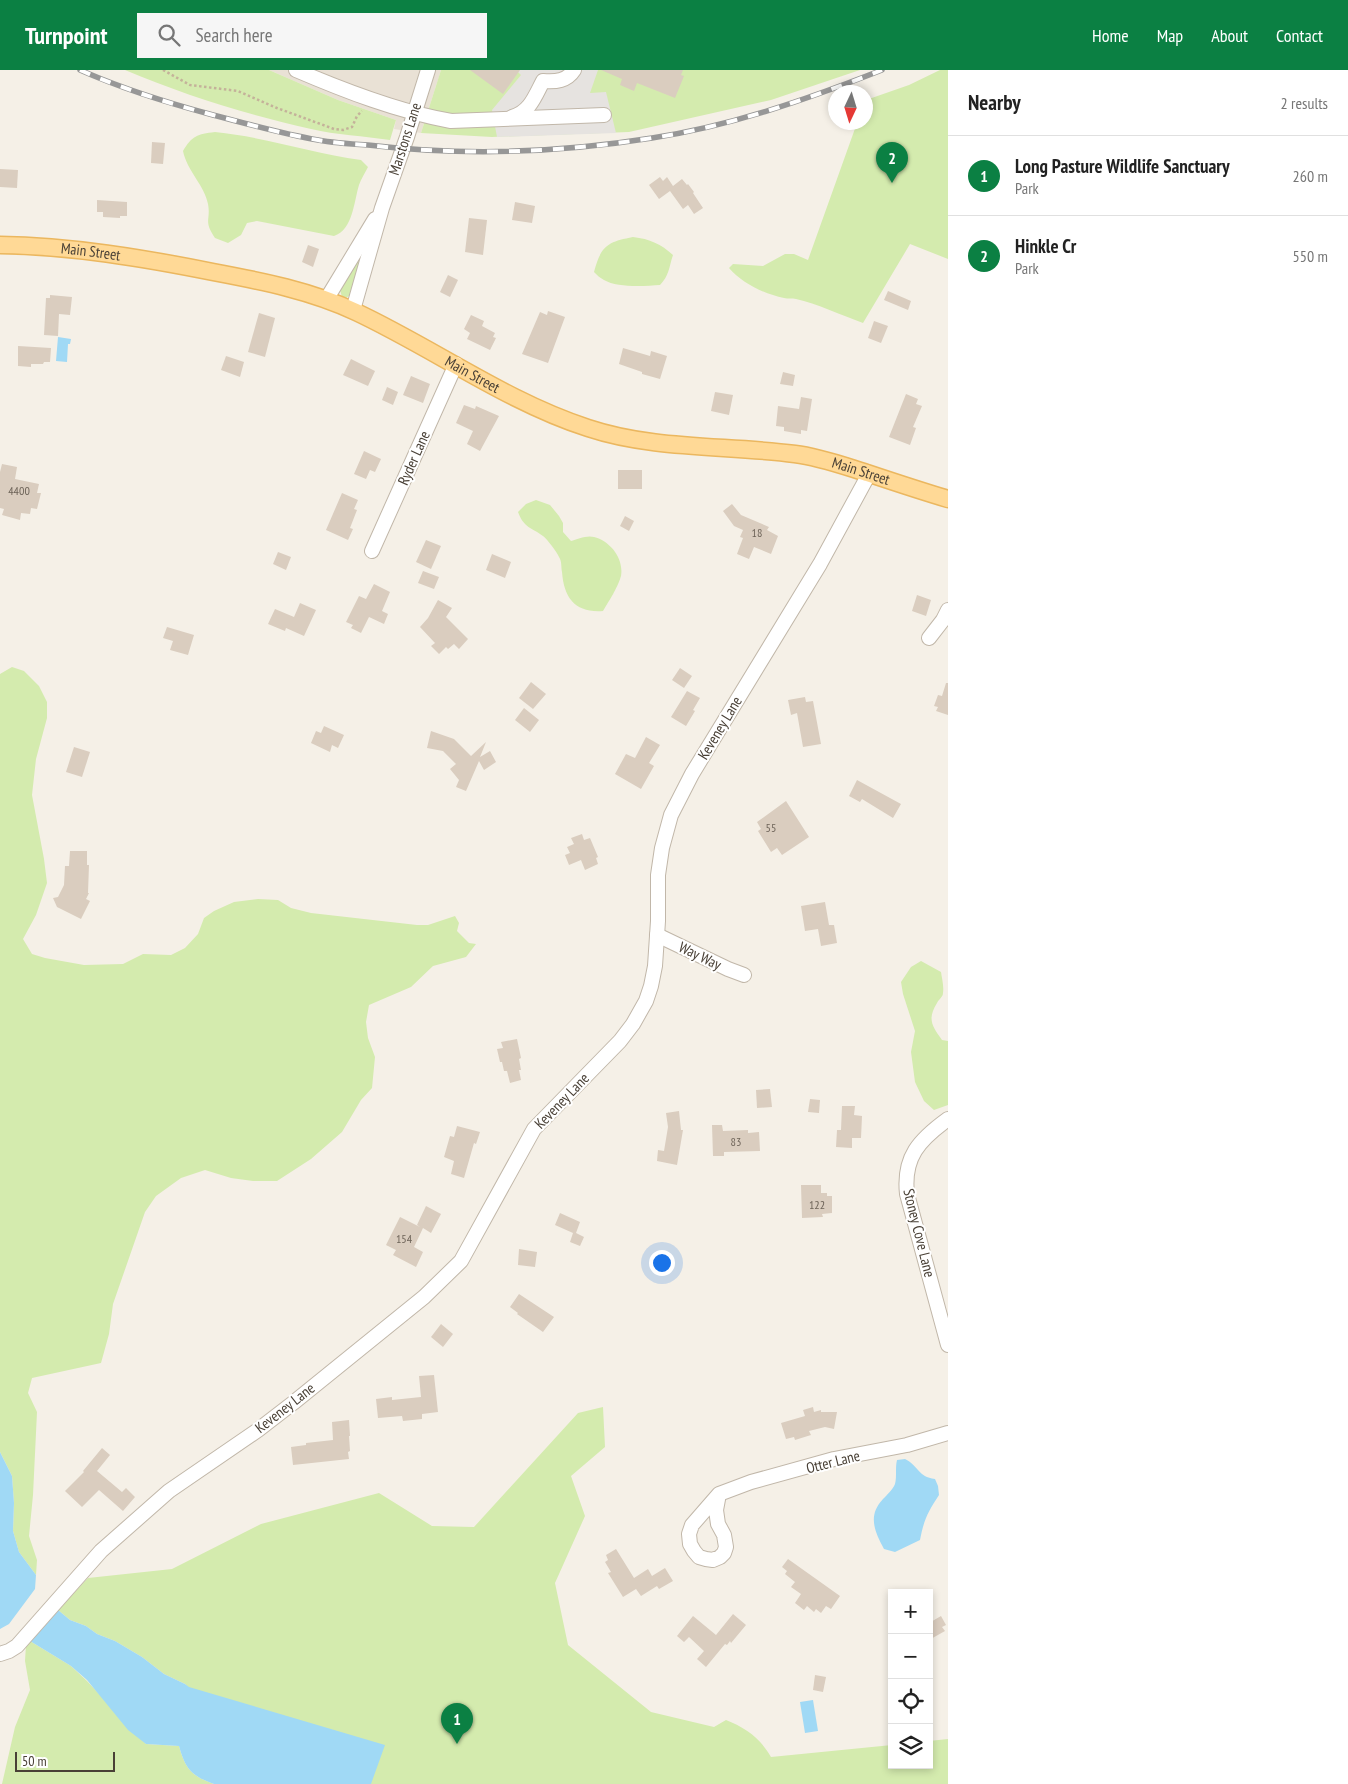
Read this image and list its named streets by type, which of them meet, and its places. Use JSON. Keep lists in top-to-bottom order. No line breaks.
{"streets":{"main road":["Main Street"],"street":["Marstons Lane","Ryder Lane","Keveney Lane","Way Way","Stoney Cove Lane","Otter Lane"]},"crossings":[["Marstons Lane","Main Street"],["Main Street","Ryder Lane"],["Main Street","Keveney Lane"],["Keveney Lane","Way Way"]],"house_numbers":["4400","18","55","83","122","154"],"scale_bar":"50 m","north":"bottom","page":{"header":"Turnpoint","search":"Search here","nav":["Home","Map","About","Contact"],"heading":["Nearby","2 results"],"list":[{"mark":"1","name":"Long Pasture Wildlife Sanctuary","note":"Park","value":"260 m"},{"mark":"2","name":"Hinkle Cr","note":"Park","value":"550 m"}],"pins":["2","1"],"map_buttons":["+","−"],"scale":"50 m"}}
